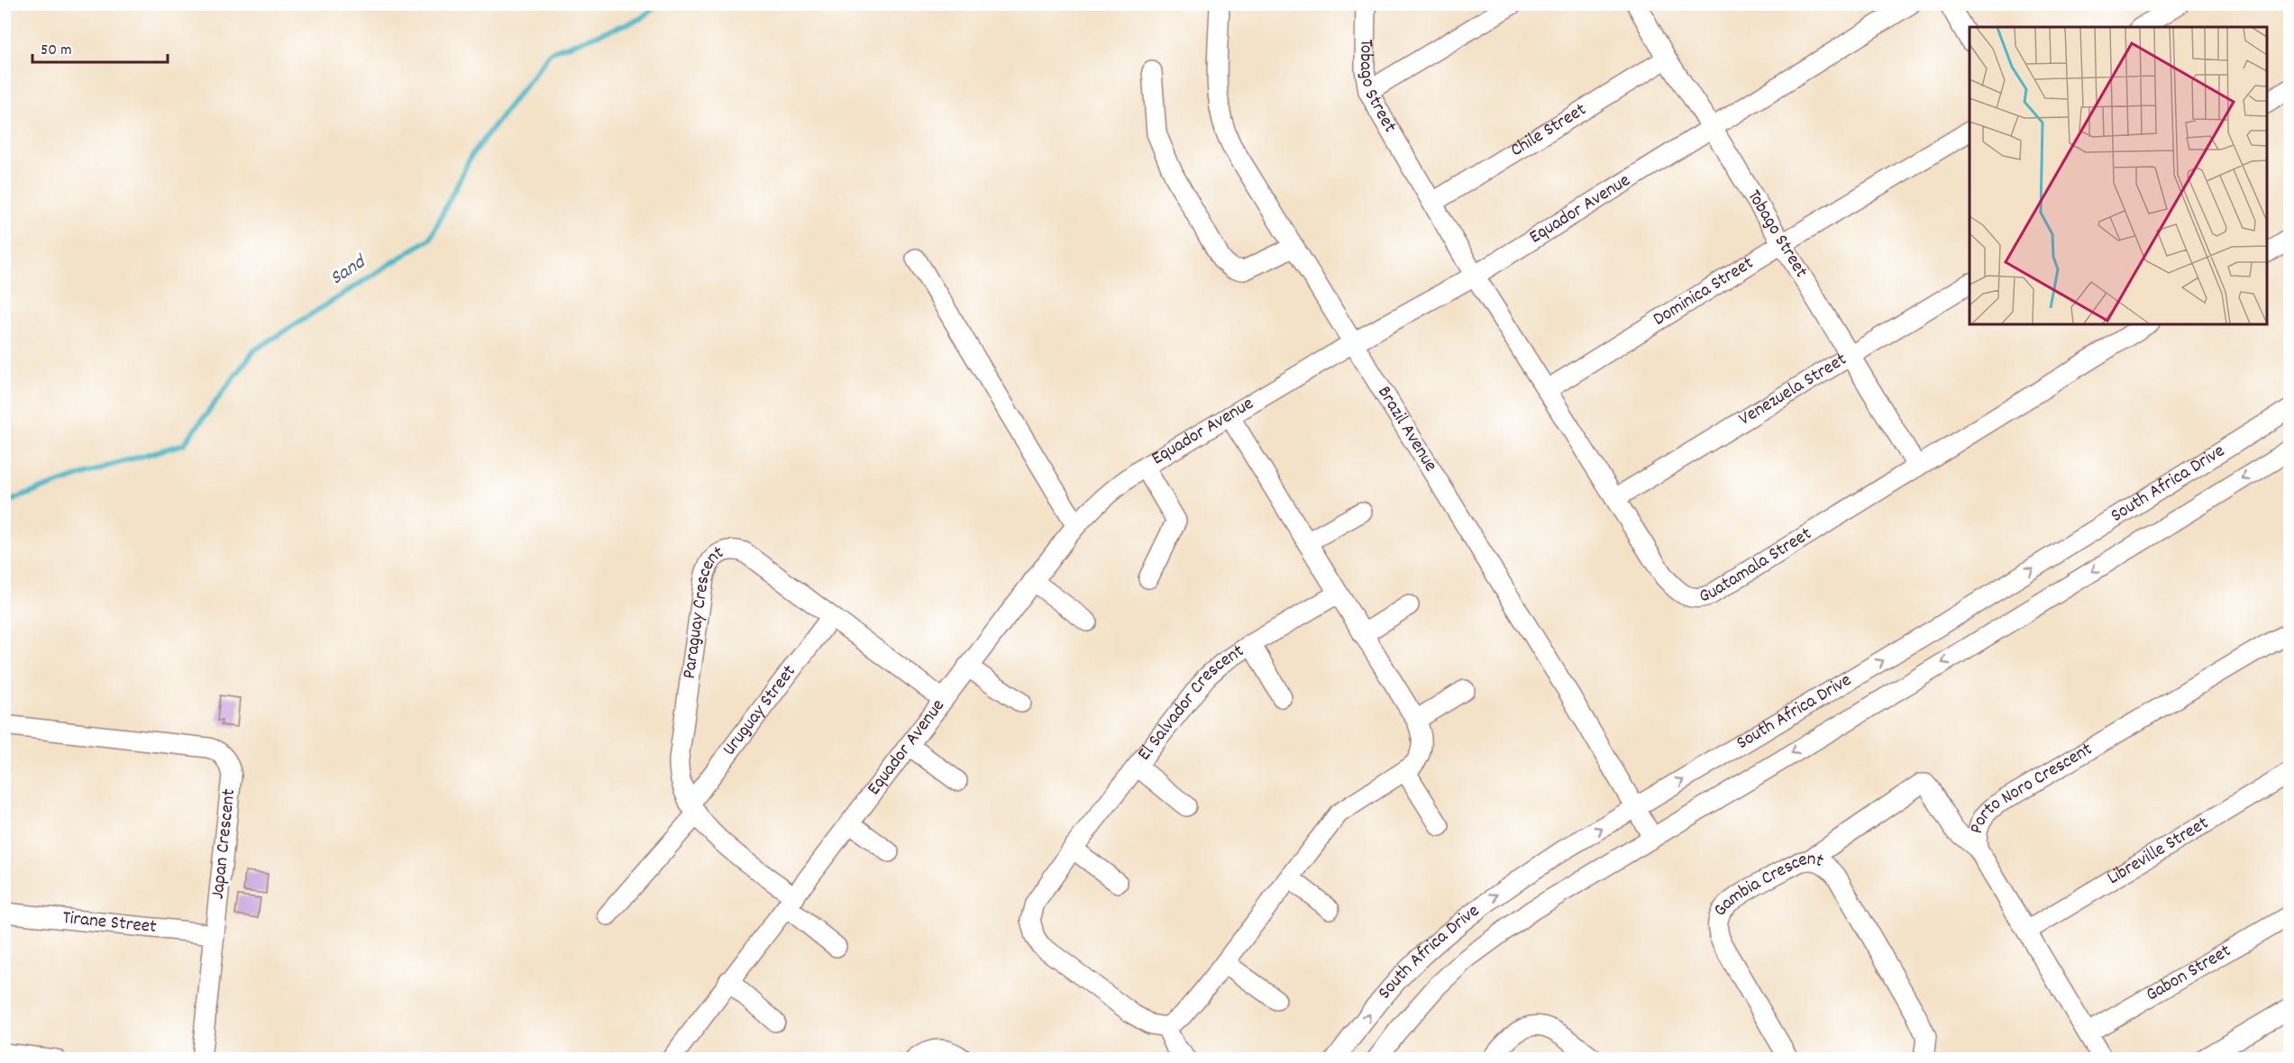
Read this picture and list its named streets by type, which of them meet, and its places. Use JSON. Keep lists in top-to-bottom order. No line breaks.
{"streets":{"street":["Tobago Street","Chile Street","Equador Avenue","Dominica Street","Venezuela Street","Brazil Avenue","South Africa Drive","Guatamala Street","Paraguay Crescent","El Salvador Crescent","Uruguay Street","Porto Noro Crescent","Japan Crescent","Libreville Street","Gambia Crescent","Tirane Street","Gabon Street"]},"crossings":[["Tobago Street","Chile Street"],["Tobago Street","Equador Avenue"],["Tobago Street","Dominica Street"],["Tobago Street","Venezuela Street"],["Tobago Street","Guatamala Street"],["Equador Avenue","Brazil Avenue"],["Equador Avenue","Guatamala Street"],["Equador Avenue","Paraguay Crescent"],["Dominica Street","Guatamala Street"],["Venezuela Street","Guatamala Street"],["Brazil Avenue","South Africa Drive"],["Paraguay Crescent","Uruguay Street"],["Porto Noro Crescent","Libreville Street"],["Porto Noro Crescent","Gabon Street"],["Japan Crescent","Tirane Street"]],"water":["Sand"],"scale_bar":"50 m"}
